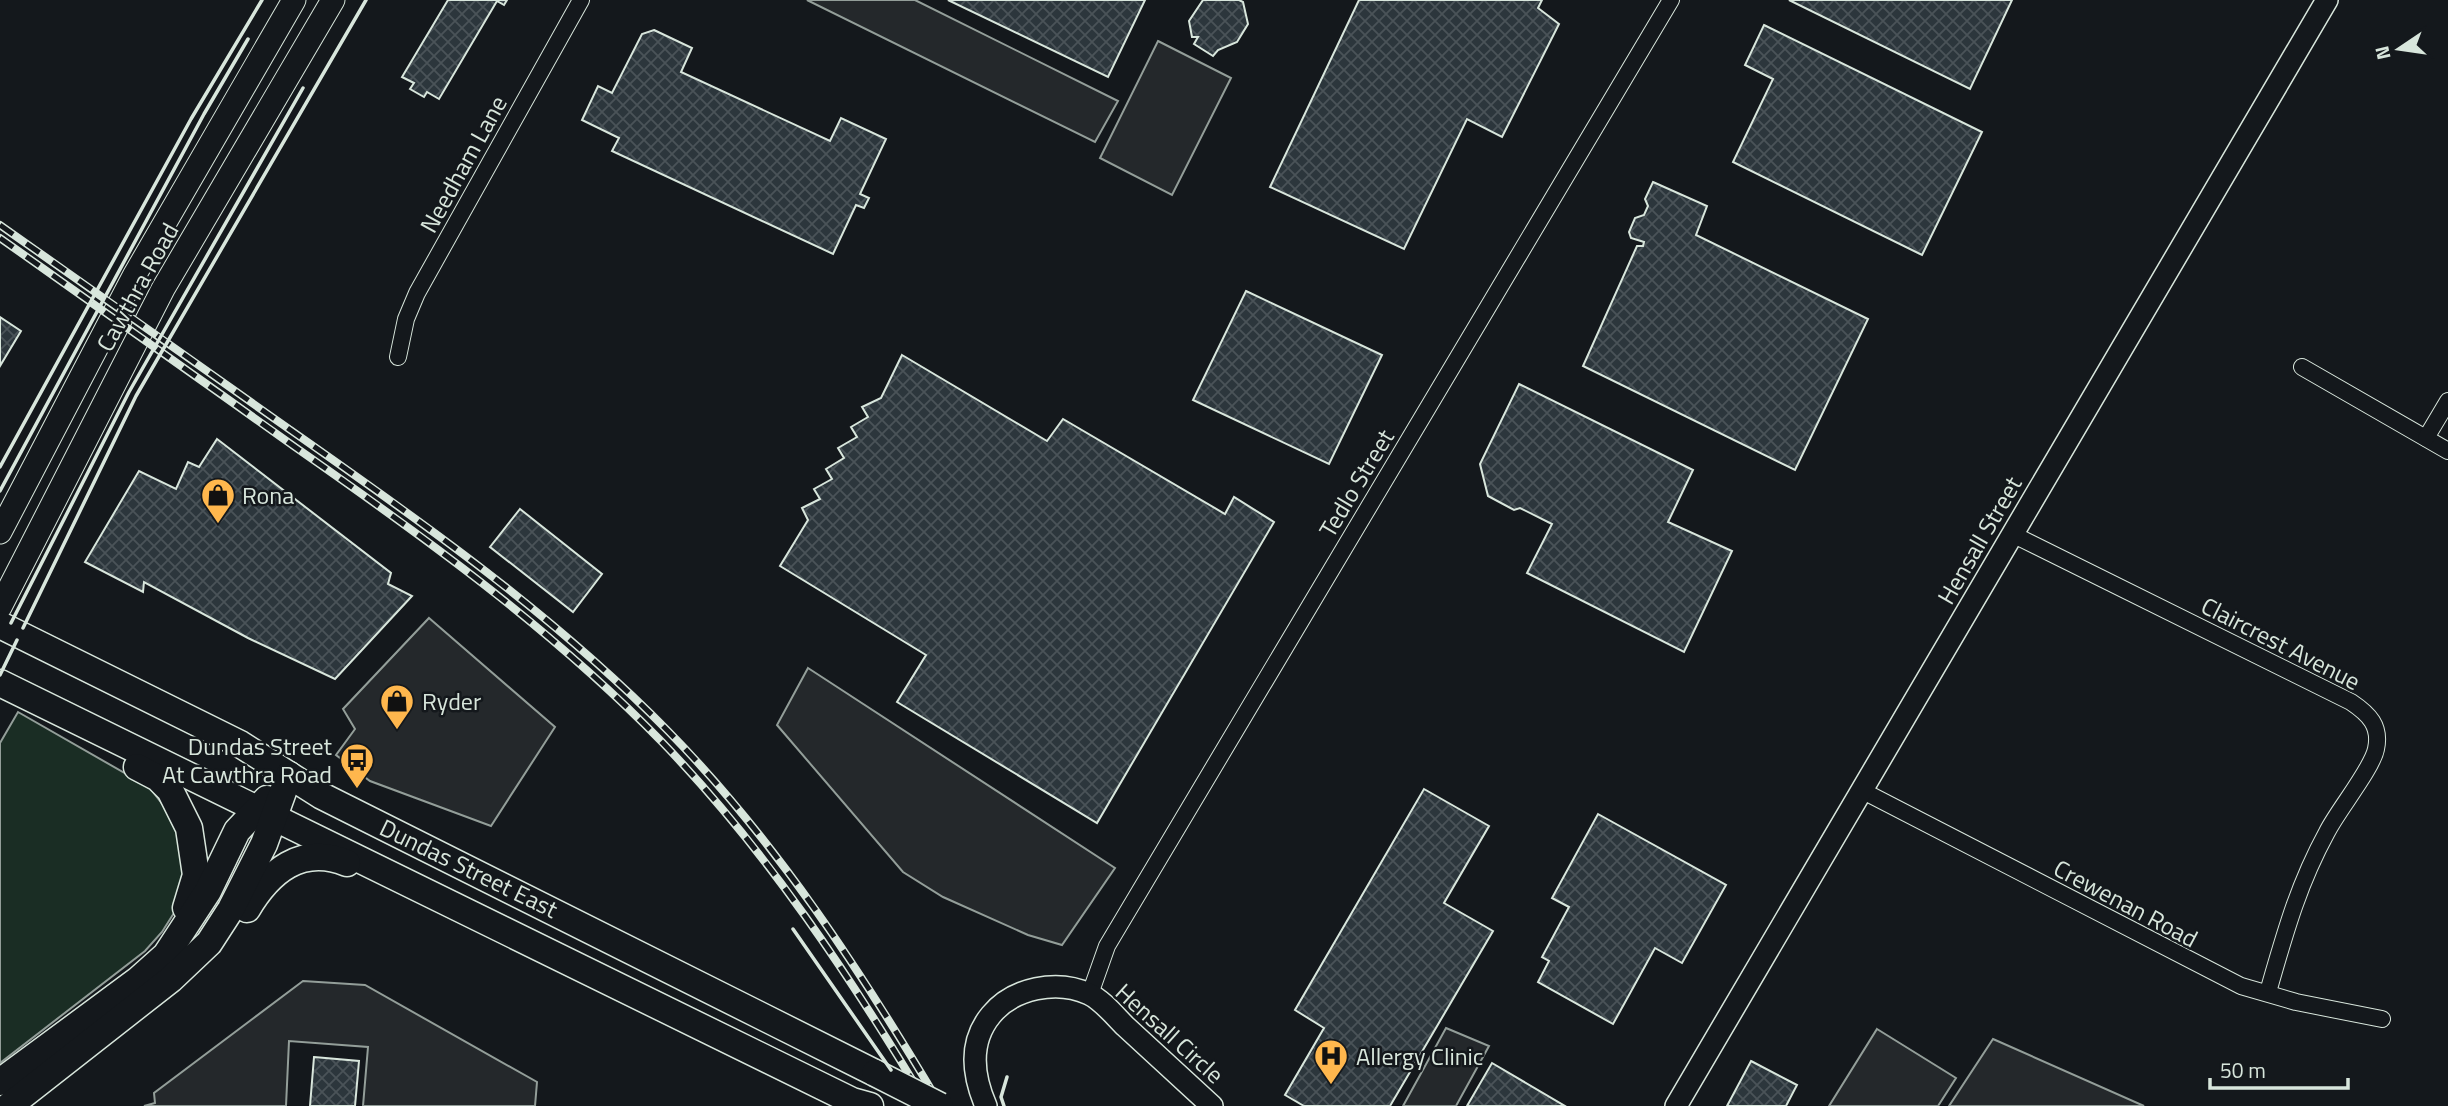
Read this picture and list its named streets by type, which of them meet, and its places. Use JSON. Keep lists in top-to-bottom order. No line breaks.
{"streets":{"main road":["Cawthra Road","Dundas Street East"],"street":["Needham Lane","Tedlo Street","Hensall Street","Claircrest Avenue","Crewenan Road","Hensall Circle"]},"crossings":[["Tedlo Street","Hensall Circle"],["Hensall Street","Claircrest Avenue"],["Hensall Street","Crewenan Road"],["Claircrest Avenue","Crewenan Road"]],"places":{"shop":["Rona","Ryder"],"bus stop":["Dundas Street At Cawthra Road"],"hospital":["Allergy Clinic"]},"scale_bar":"50 m","north":"left"}
